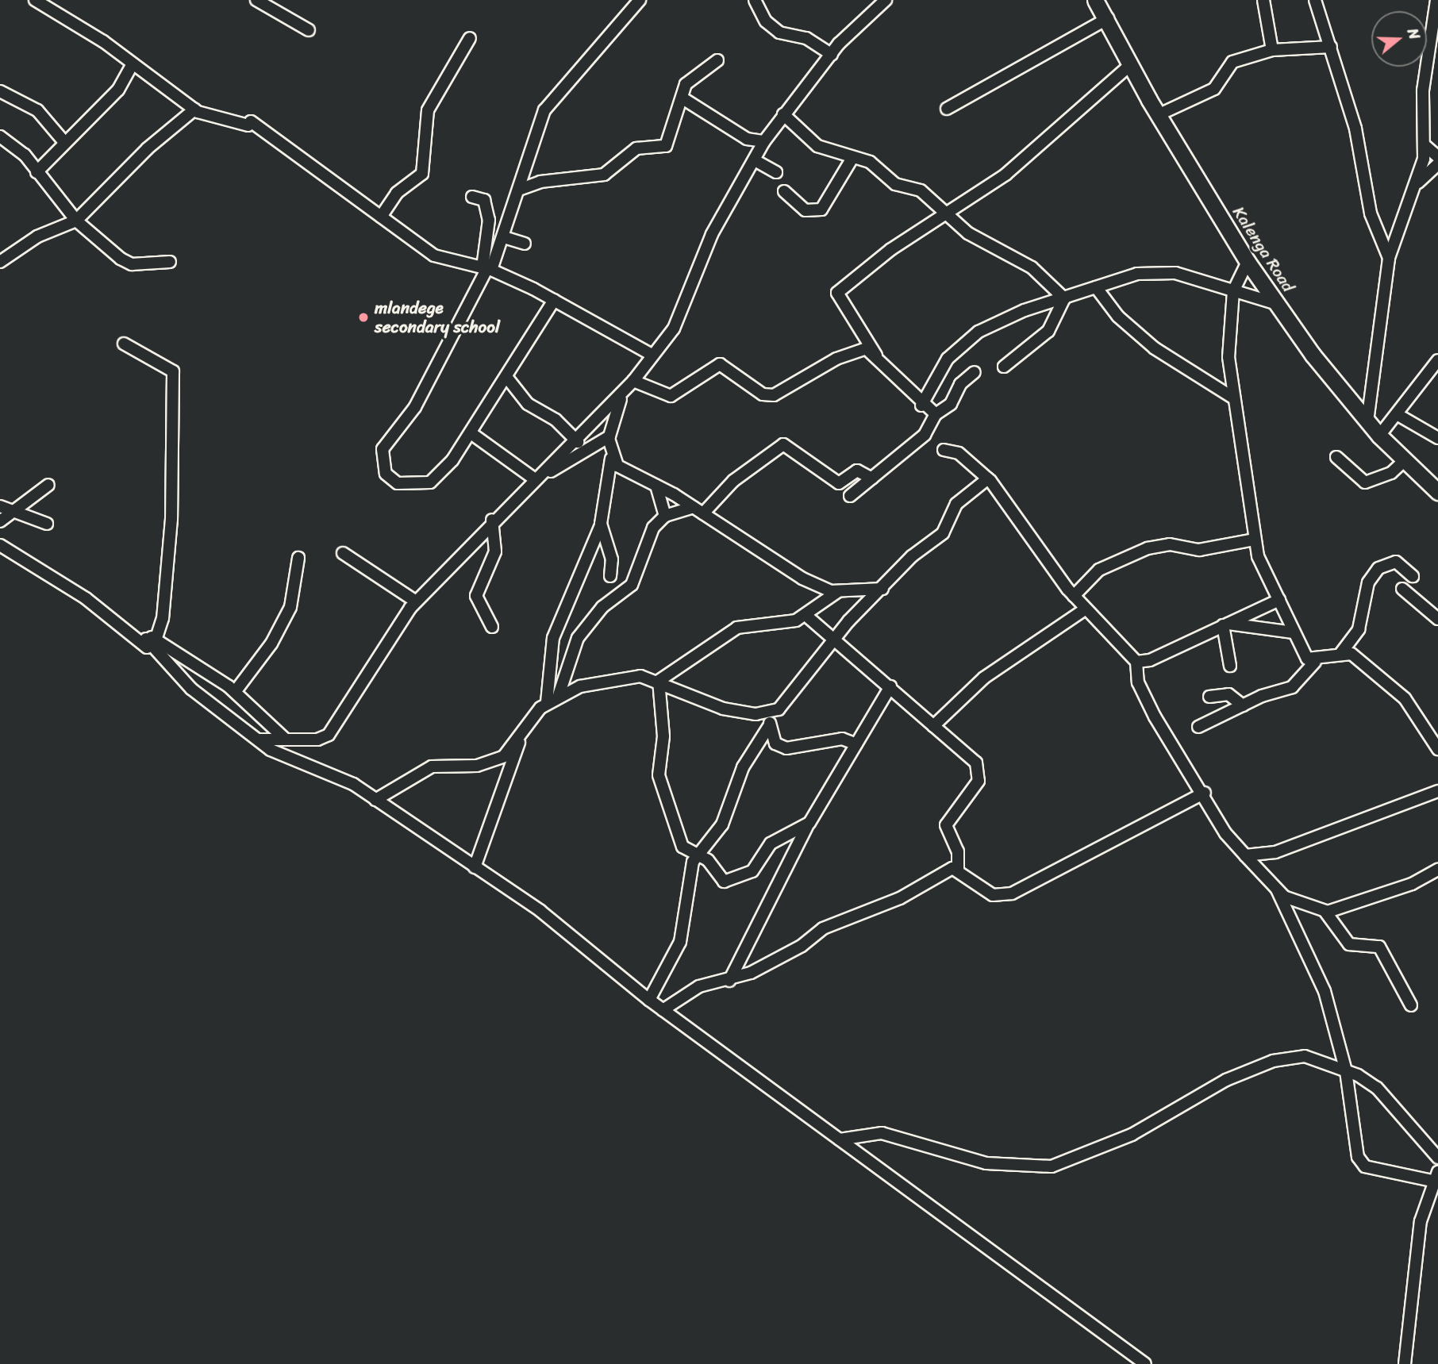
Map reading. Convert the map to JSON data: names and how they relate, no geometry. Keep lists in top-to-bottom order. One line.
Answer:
{"streets":{"main road":["Kalenga Road"]},"places":["mlandege secondary school"],"north":"right"}
